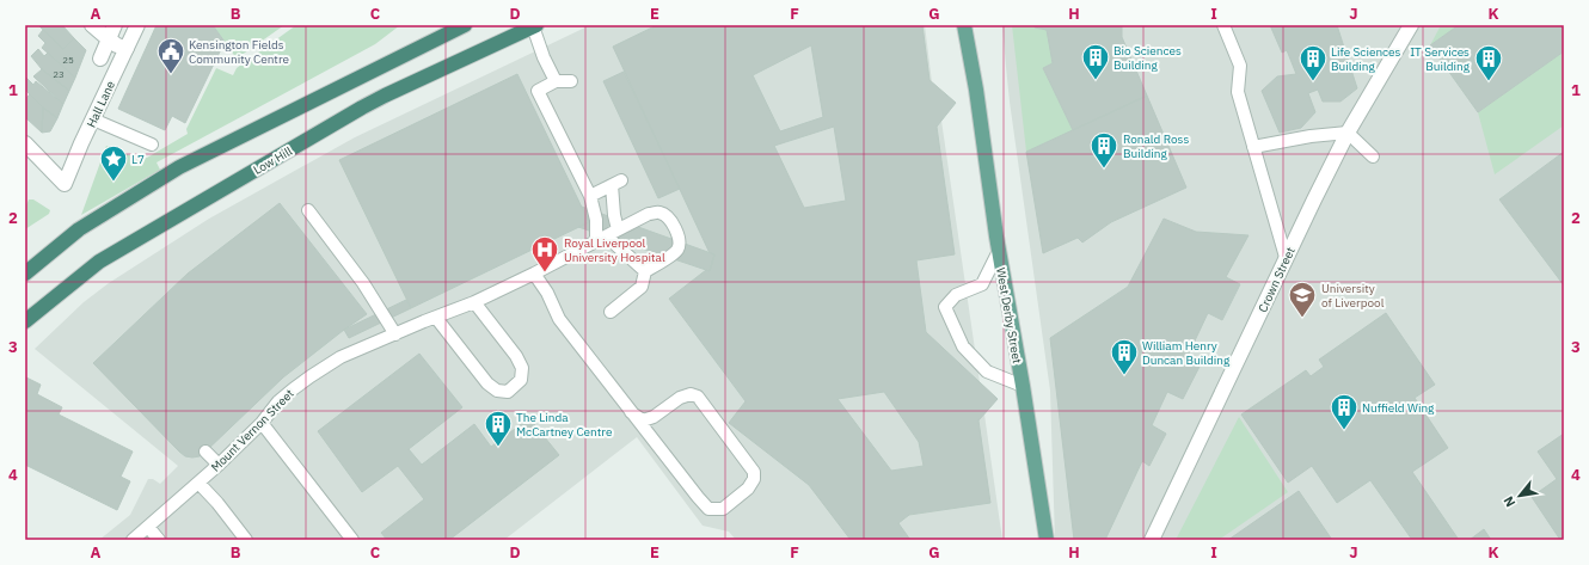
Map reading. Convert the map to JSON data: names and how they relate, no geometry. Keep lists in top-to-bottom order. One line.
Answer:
{"streets":{"highway":["Low Hill"],"main road":["West Derby Street"],"street":["Hall Lane","Crown Street"],"lane":["Mount Vernon Street"]},"places":{"public building":["Kensington Fields Community Centre"],"building":["Bio Sciences Building","Life Sciences Building","IT Services Building","Ronald Ross Building","William Henry Duncan Building","Nuffield Wing","The Linda McCartney Centre"],"place":["L7"],"hospital":["Royal Liverpool University Hospital"],"school or university":["University of Liverpool"]},"house_numbers":["25","23"],"north":"bottom left","grid":{"columns":["A","B","C","D","E","F","G","H","I","J","K"],"rows":["1","2","3","4"]}}
